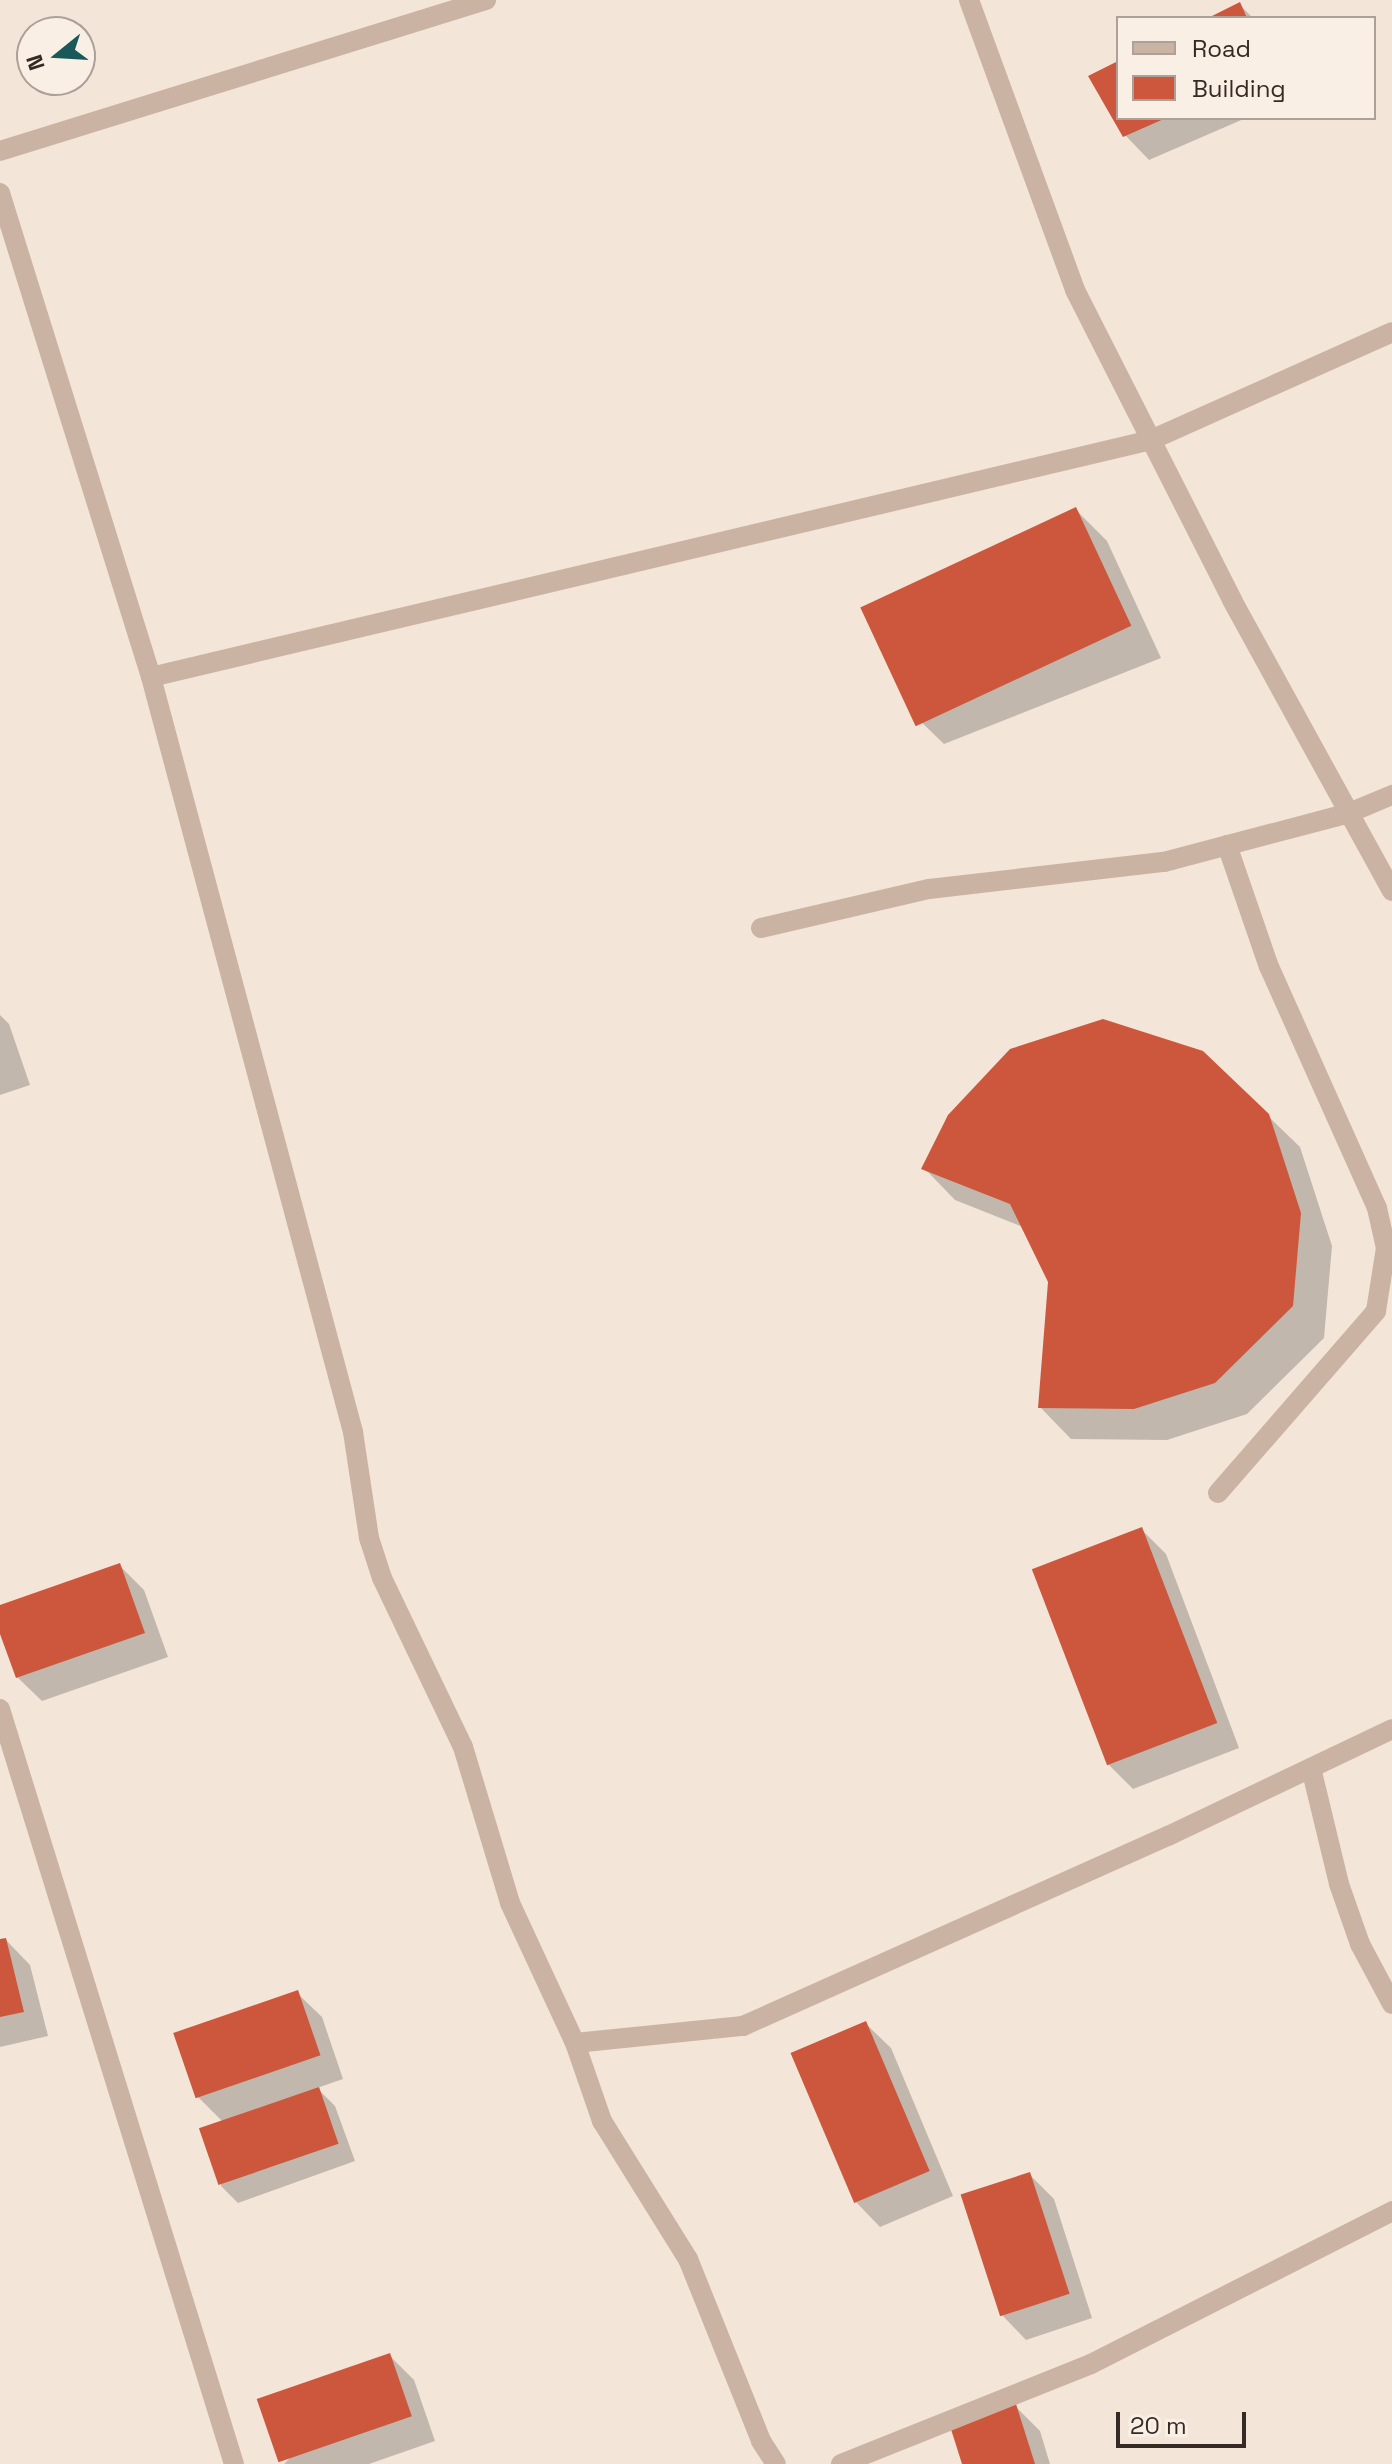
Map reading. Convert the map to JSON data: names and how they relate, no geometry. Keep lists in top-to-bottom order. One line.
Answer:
{"legend":["Road","Building"],"scale_bar":"20 m","north":"left"}
